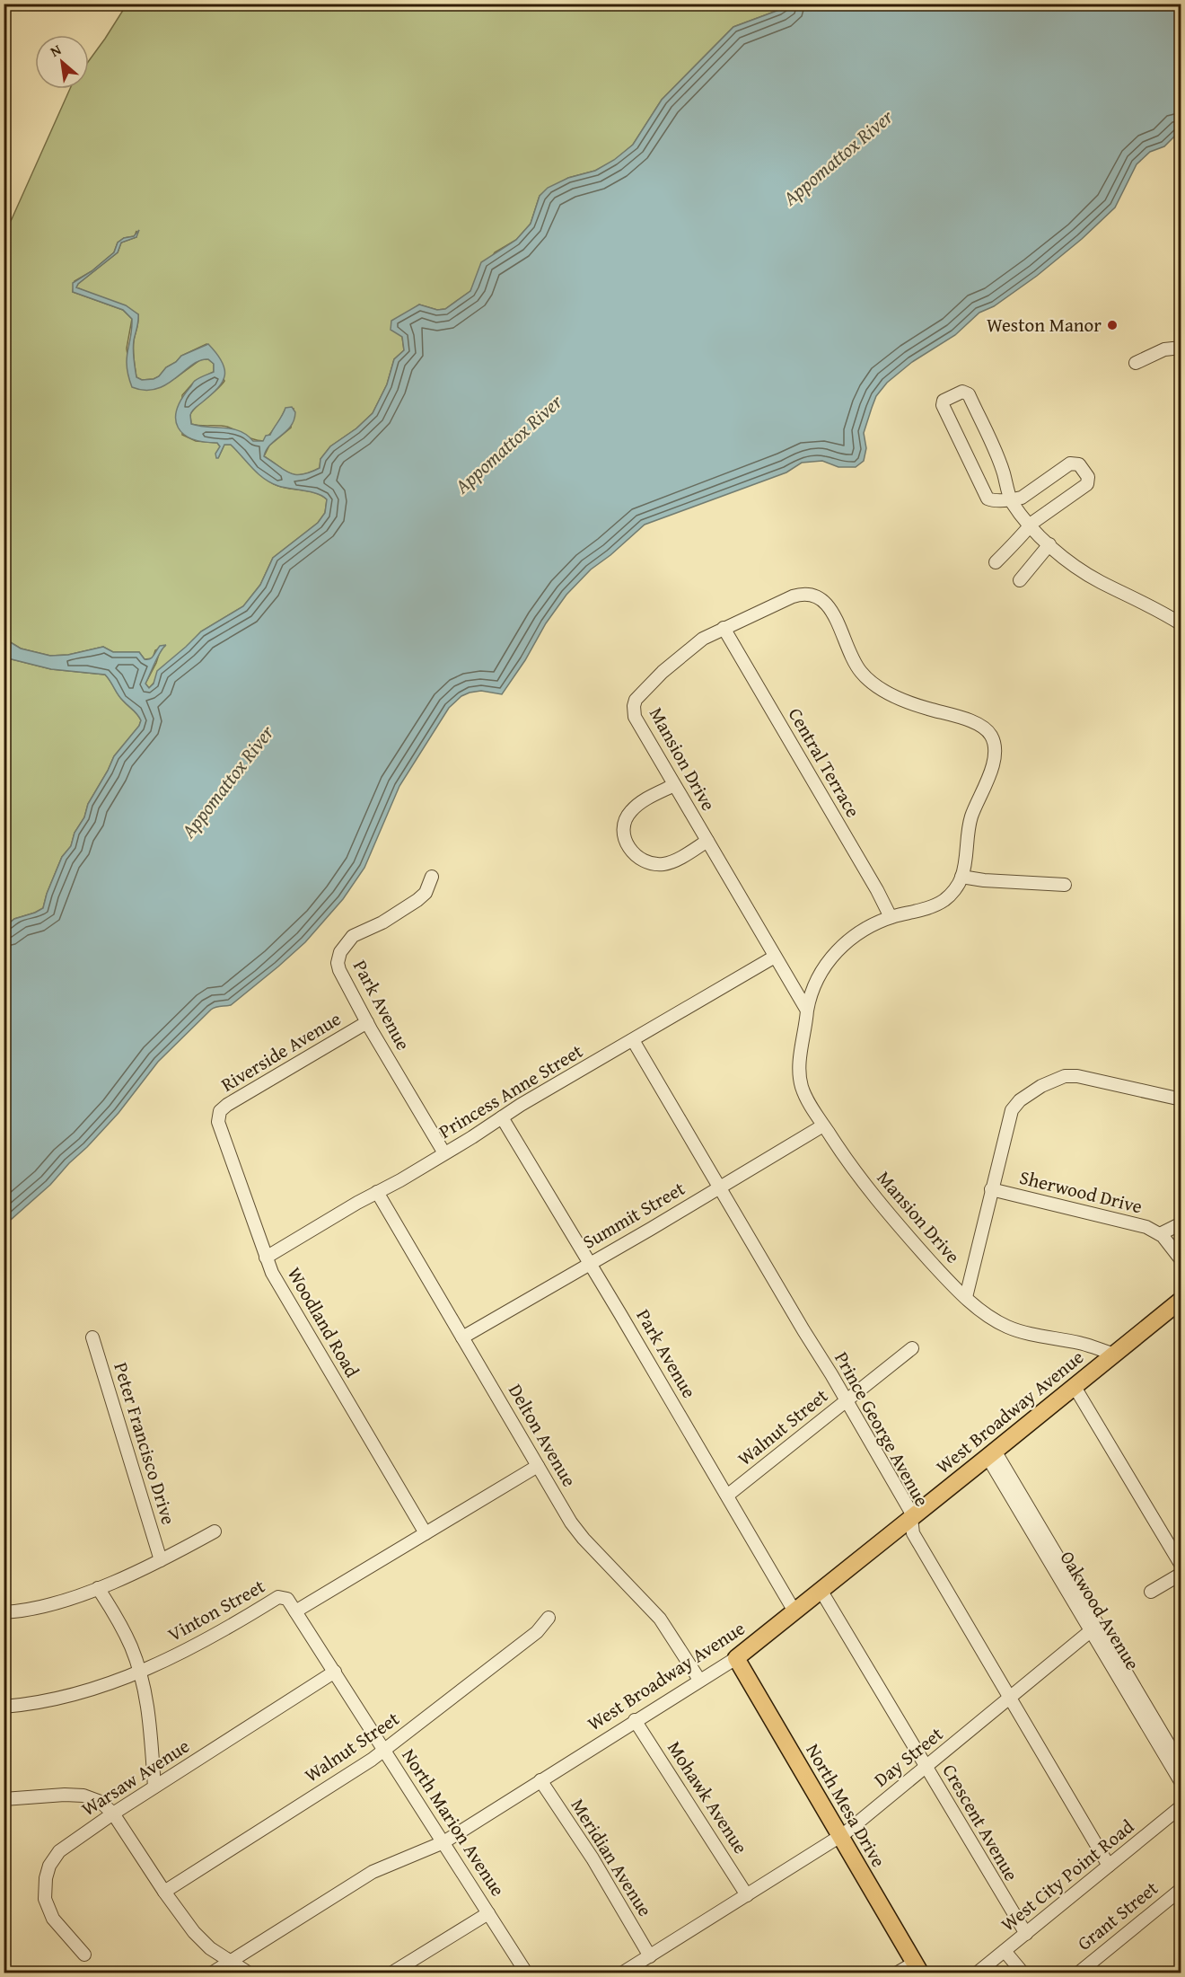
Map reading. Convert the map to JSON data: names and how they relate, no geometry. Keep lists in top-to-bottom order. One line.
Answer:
{"streets":{"main road":["West Broadway Avenue","North Mesa Drive"],"street":["Mansion Drive","Central Terrace","Park Avenue","Riverside Avenue","Princess Anne Street","Sherwood Drive","Summit Street","Woodland Road","Walnut Street","Prince George Avenue","Delton Avenue","Peter Francisco Drive","Vinton Street","Oakwood Avenue","Day Street","Warsaw Avenue","Mohawk Avenue","North Marion Avenue","Crescent Avenue","Meridian Avenue","West City Point Road","Grant Street"]},"crossings":[["Mansion Drive","Central Terrace"],["Mansion Drive","Princess Anne Street"],["Mansion Drive","Sherwood Drive"],["Mansion Drive","Summit Street"],["Mansion Drive","West Broadway Avenue"],["Park Avenue","Riverside Avenue"],["Park Avenue","Princess Anne Street"],["Park Avenue","Summit Street"],["Park Avenue","West Broadway Avenue"],["Park Avenue","Walnut Street"],["Riverside Avenue","Woodland Road"],["Princess Anne Street","Woodland Road"],["Princess Anne Street","Prince George Avenue"],["Princess Anne Street","Delton Avenue"],["Summit Street","Prince George Avenue"],["Summit Street","Delton Avenue"],["West Broadway Avenue","Prince George Avenue"],["West Broadway Avenue","Delton Avenue"],["West Broadway Avenue","Oakwood Avenue"],["West Broadway Avenue","Mohawk Avenue"],["West Broadway Avenue","North Mesa Drive"],["West Broadway Avenue","North Marion Avenue"],["West Broadway Avenue","Crescent Avenue"],["West Broadway Avenue","Meridian Avenue"],["Walnut Street","Prince George Avenue"],["Walnut Street","North Marion Avenue"],["Prince George Avenue","Day Street"],["Prince George Avenue","West City Point Road"],["Vinton Street","North Marion Avenue"],["Oakwood Avenue","Day Street"],["Day Street","Mohawk Avenue"],["Day Street","North Mesa Drive"],["Day Street","Crescent Avenue"],["Day Street","Meridian Avenue"],["Warsaw Avenue","North Marion Avenue"],["Crescent Avenue","West City Point Road"]],"water":["Appomattox River"],"places":["Weston Manor"],"north":"top left"}
